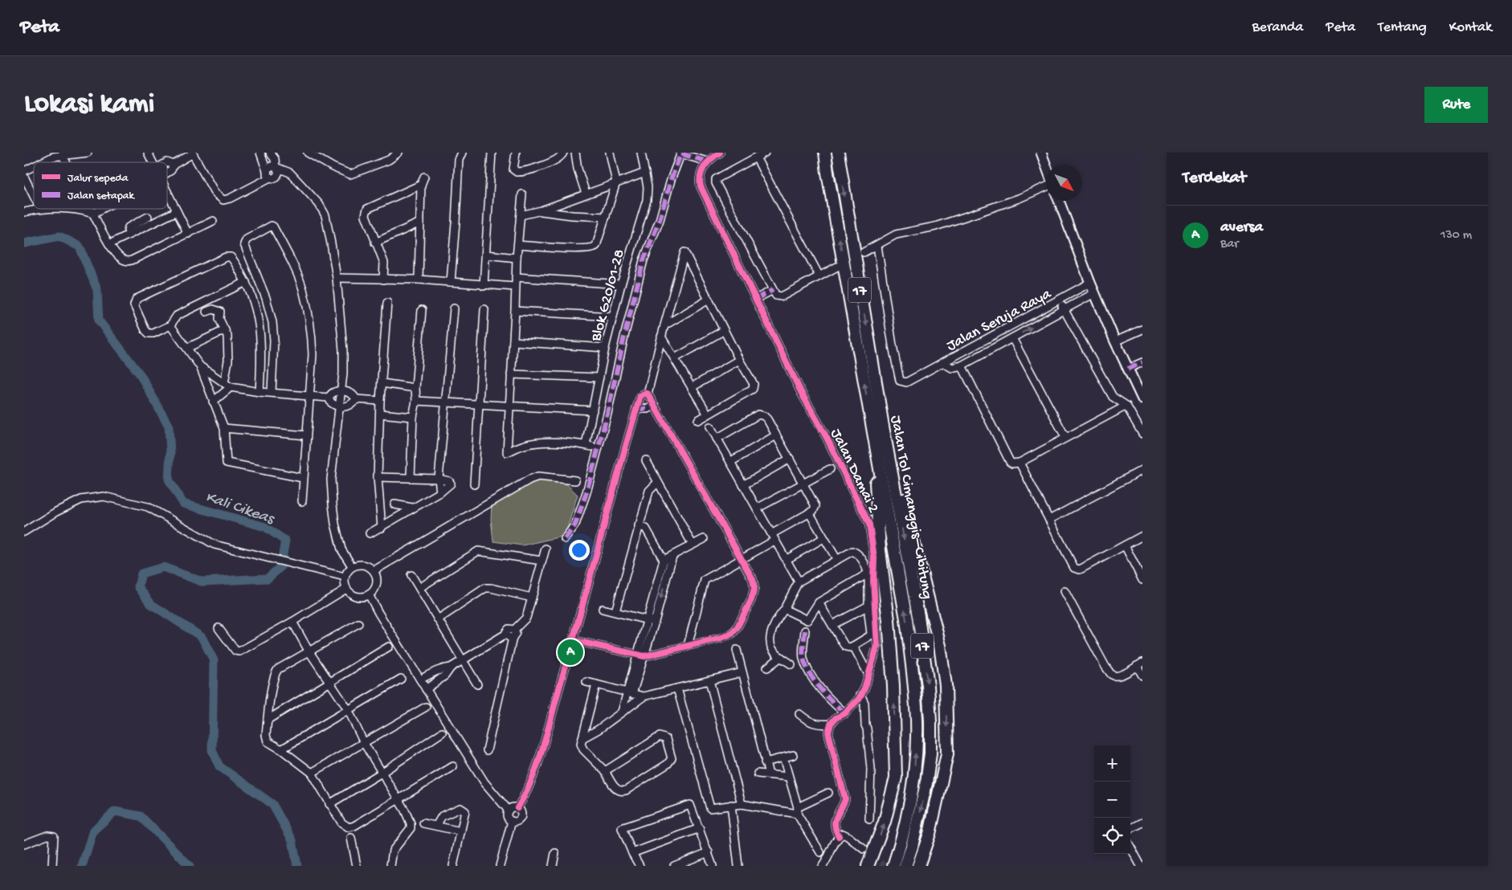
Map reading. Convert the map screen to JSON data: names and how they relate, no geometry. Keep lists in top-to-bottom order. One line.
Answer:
{"streets":{"highway":["17","Jalan Tol Cimanggis–Cibitung"],"street":["Blok G20/01-28","Jalan Seruja Raya","Jalan Damai 2"]},"water":["Kali Cikeas"],"legend":["Jalur sepeda","Jalan setapak"],"north":"bottom right","page":{"header":"Peta","nav":["Beranda","Peta","Tentang","Kontak"],"buttons":"Rute","title":"Lokasi kami","heading":"Terdekat","list":[{"mark":"A","name":"aversa","note":"Bar","value":"130 m"}],"pins":"A","map_buttons":["+","−"]}}
